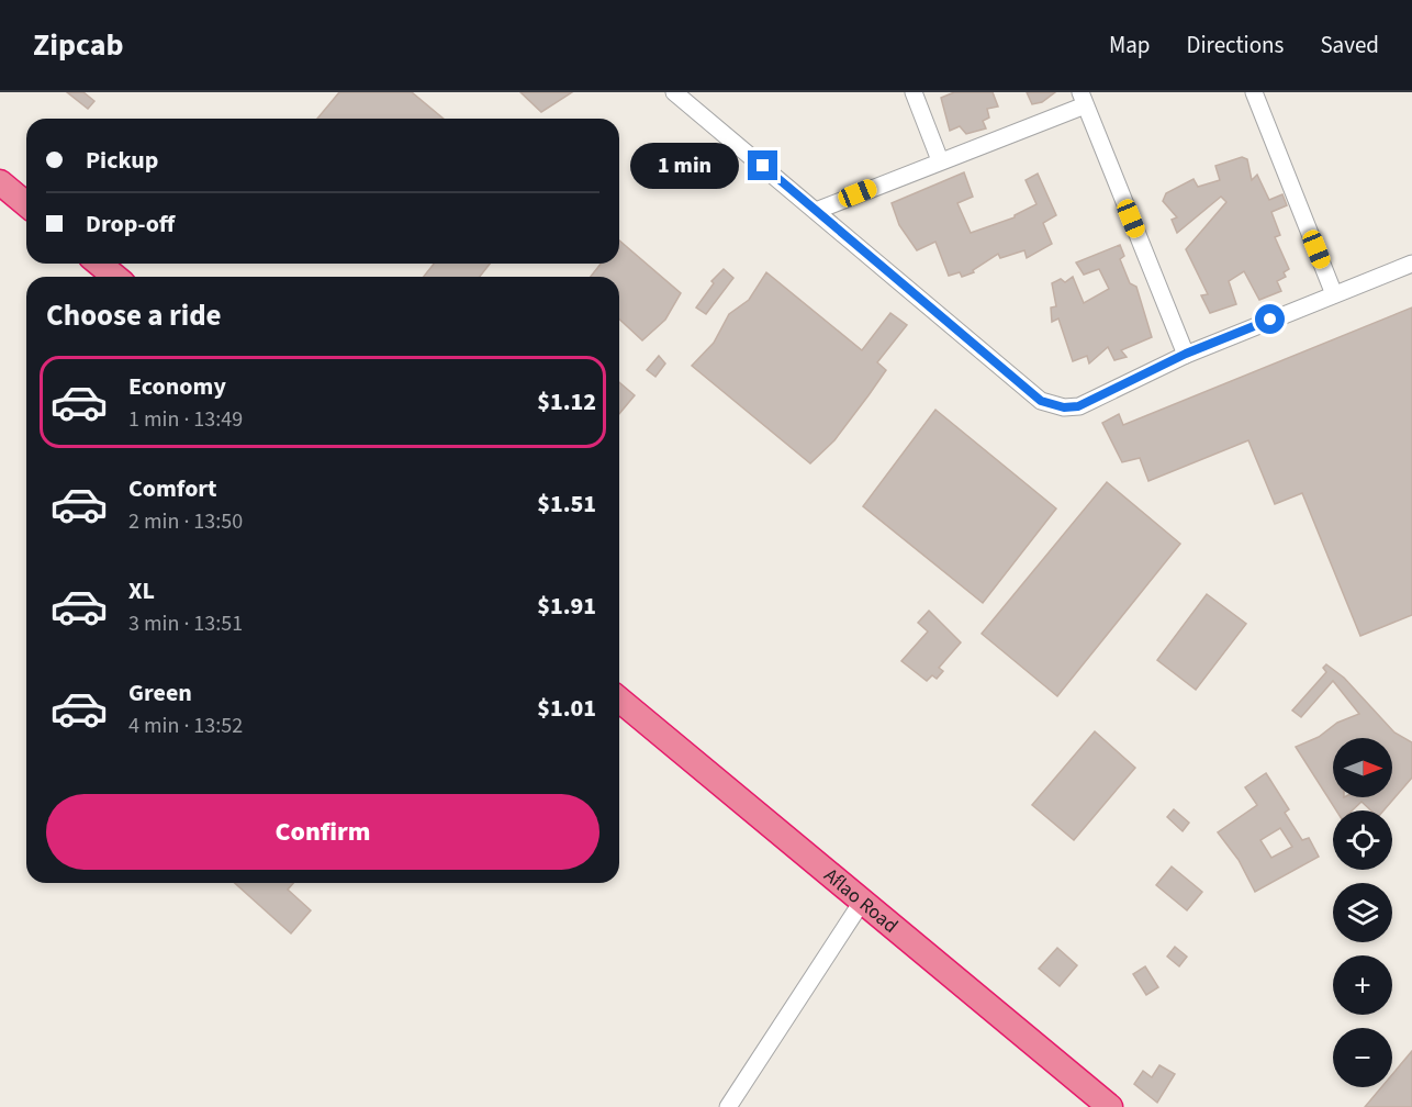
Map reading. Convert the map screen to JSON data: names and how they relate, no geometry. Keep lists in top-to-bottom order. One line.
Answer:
{"streets":{"highway":["Aflao Road"]},"north":"right","page":{"header":"Zipcab","nav":["Map","Directions","Saved"],"banner":["Pickup","Drop-off"],"bubble":"1 min","heading":"Choose a ride","list":[{"name":"Economy","note":"1 min · 13:49","value":"$1.12"},{"name":"Comfort","note":"2 min · 13:50","value":"$1.51"},{"name":"XL","note":"3 min · 13:51","value":"$1.91"},{"name":"Green","note":"4 min · 13:52","value":"$1.01"}],"map_buttons":["+","−"],"buttons":"Confirm"}}
